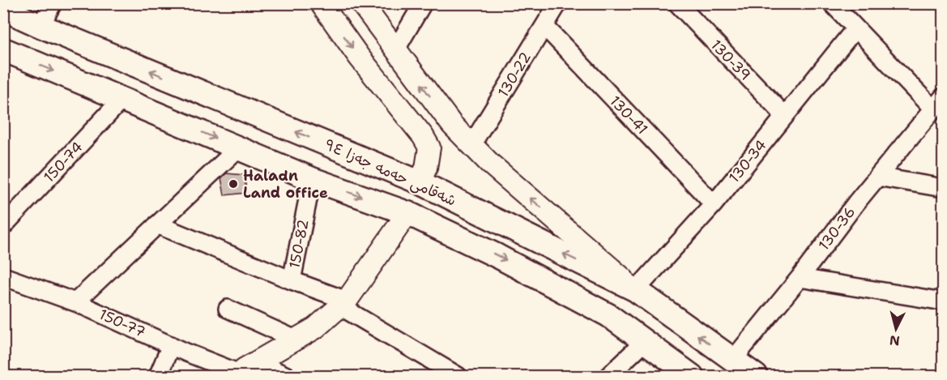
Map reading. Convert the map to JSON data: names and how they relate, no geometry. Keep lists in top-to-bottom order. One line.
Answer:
{"streets":{"main road":["شەقامی حەمە جەزا ٩٤"],"street":["130-39","130-22","130-41","130-34","150-74","130-36","150-82","150-77"]},"crossings":[["130-39","130-34"],["130-22","130-41"],["130-41","130-34"],["130-34","شەقامی حەمە جەزا ٩٤"],["150-74","شەقامی حەمە جەزا ٩٤"],["شەقامی حەمە جەزا ٩٤","130-36"],["شەقامی حەمە جەزا ٩٤","150-82"]],"places":["Haladn Land office"],"north":"bottom"}
